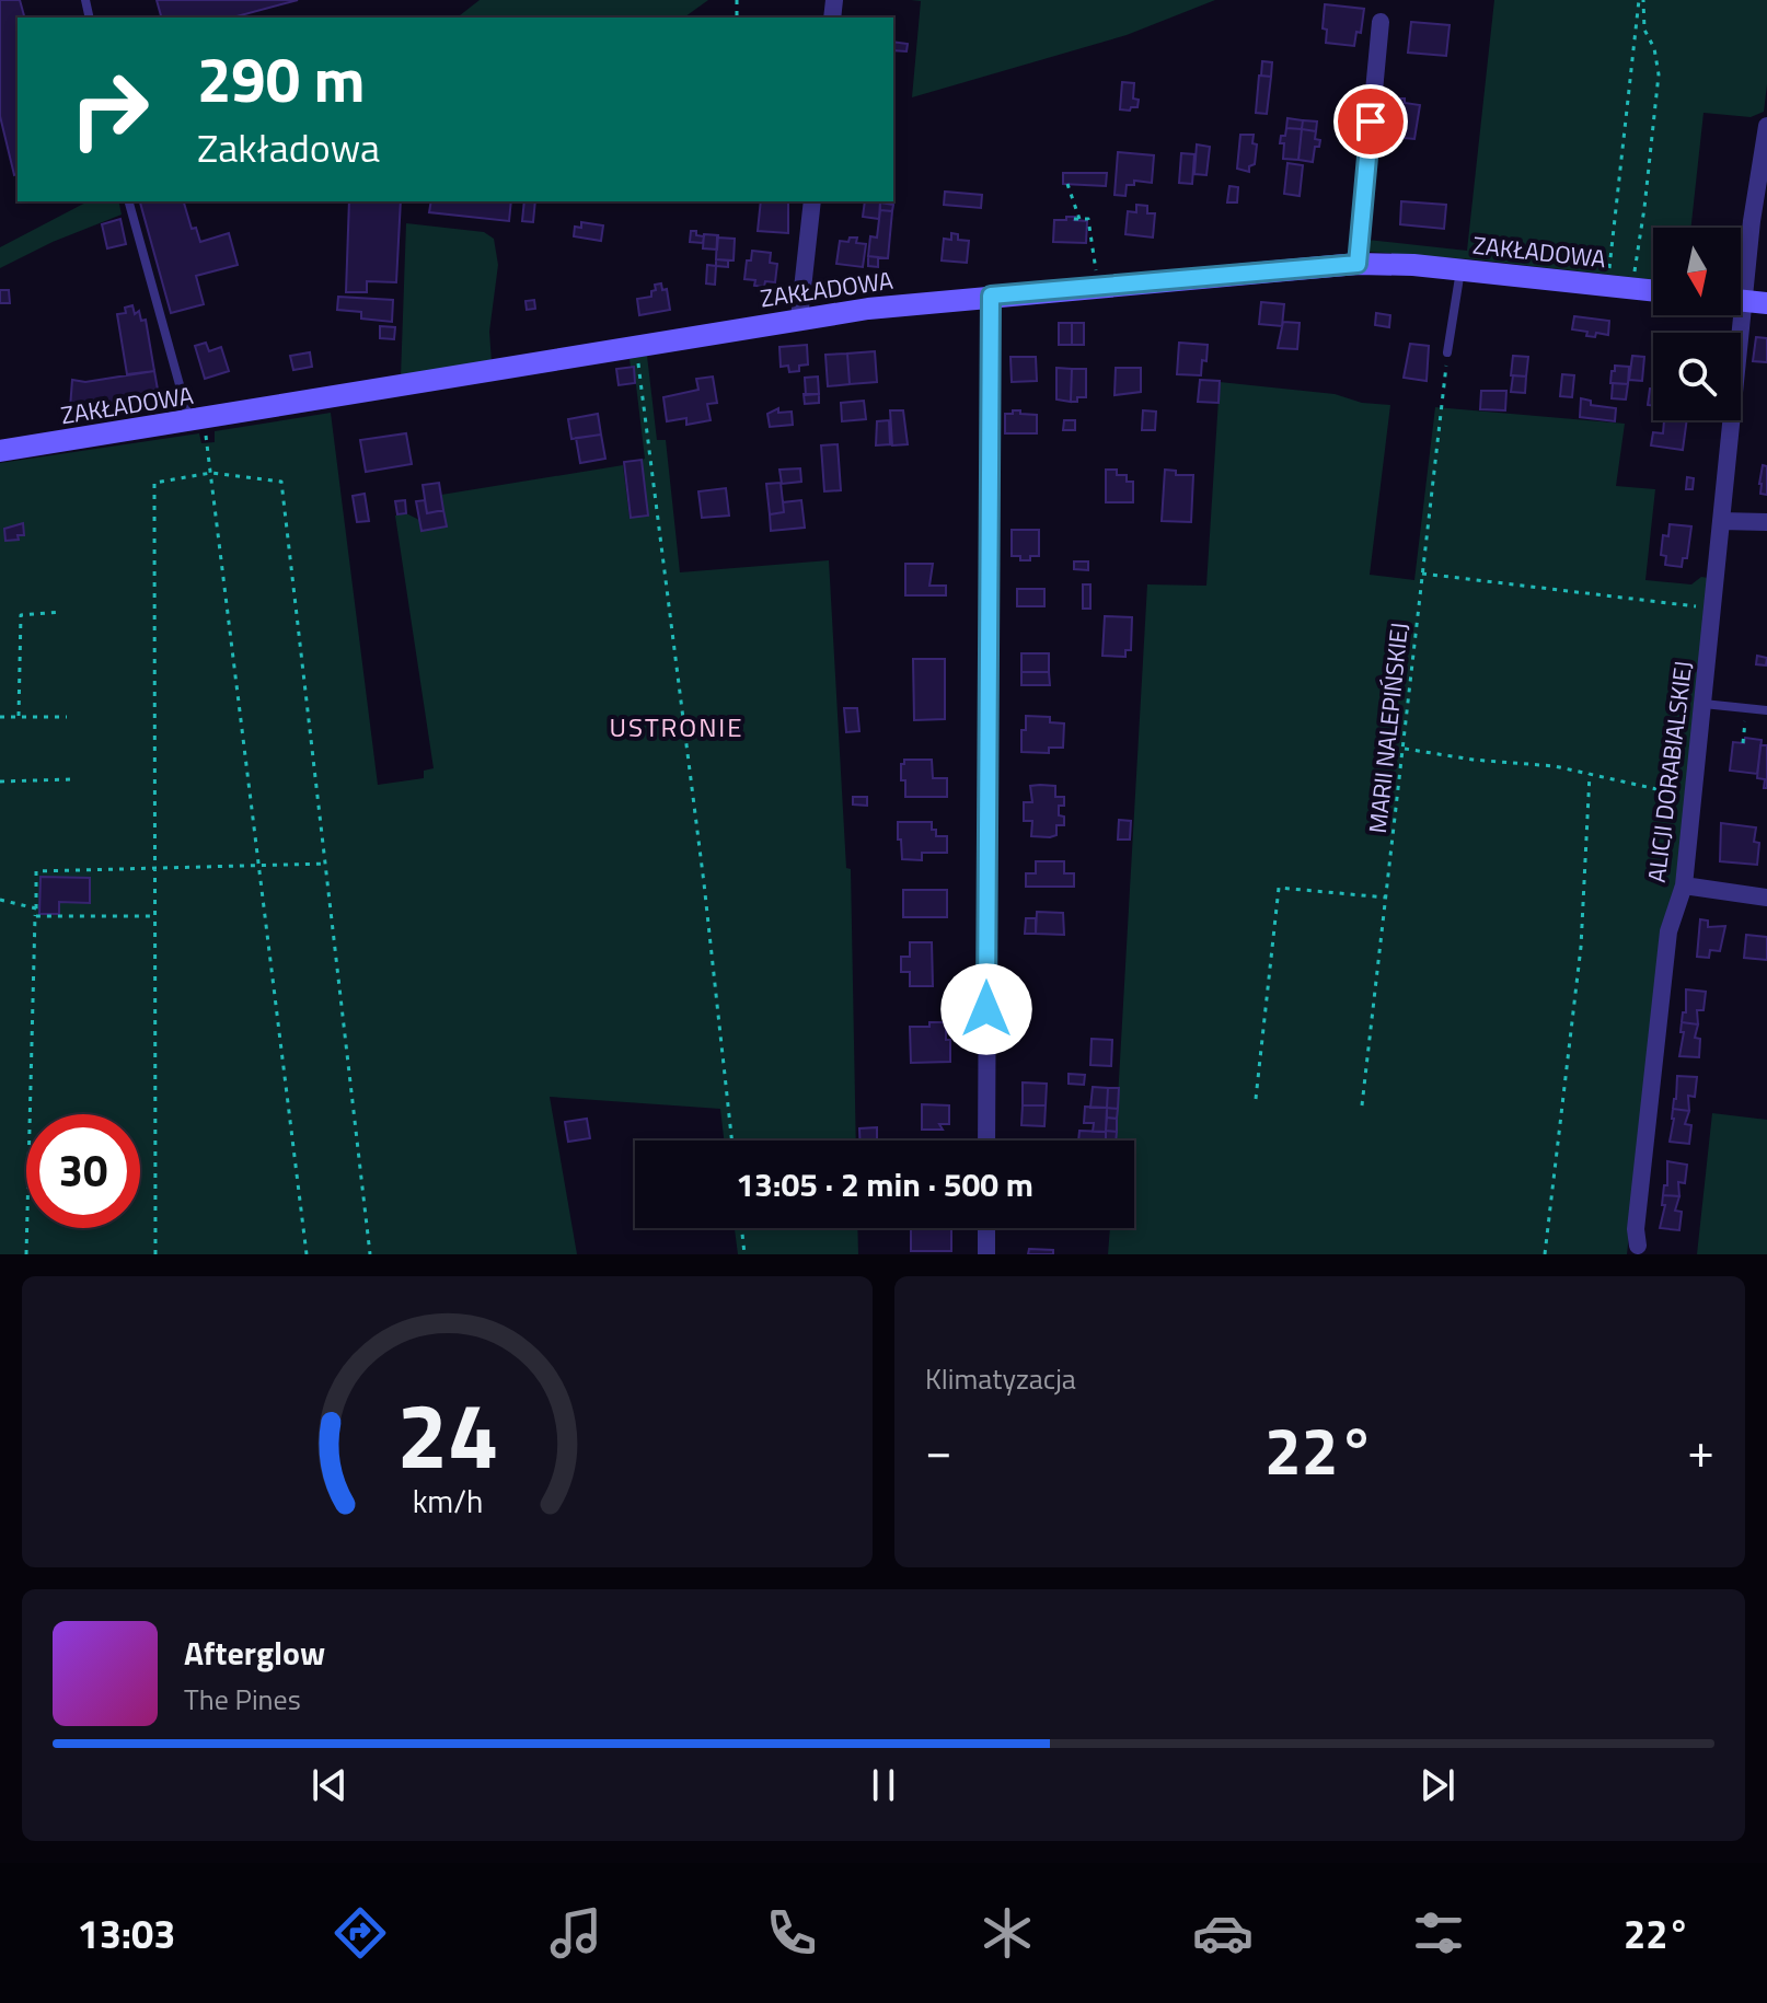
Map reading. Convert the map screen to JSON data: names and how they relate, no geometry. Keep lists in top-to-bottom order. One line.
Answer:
{"streets":{"street":["ZAKŁADOWA","ALICJI DORABIALSKIEJ"],"path":["MARII NALEPIŃSKIEJ"]},"districts":["USTRONIE"],"north":"bottom","page":{"turn":["290 m","Zakładowa"],"limit":"30","trip":"13:05 · 2 min · 500 m","tile":"Klimatyzacja","heat":["−","22°","+"],"song":["Afterglow","The Pines"],"tabs":["13:03","22°"],"gauge":["24","km/h"]}}
